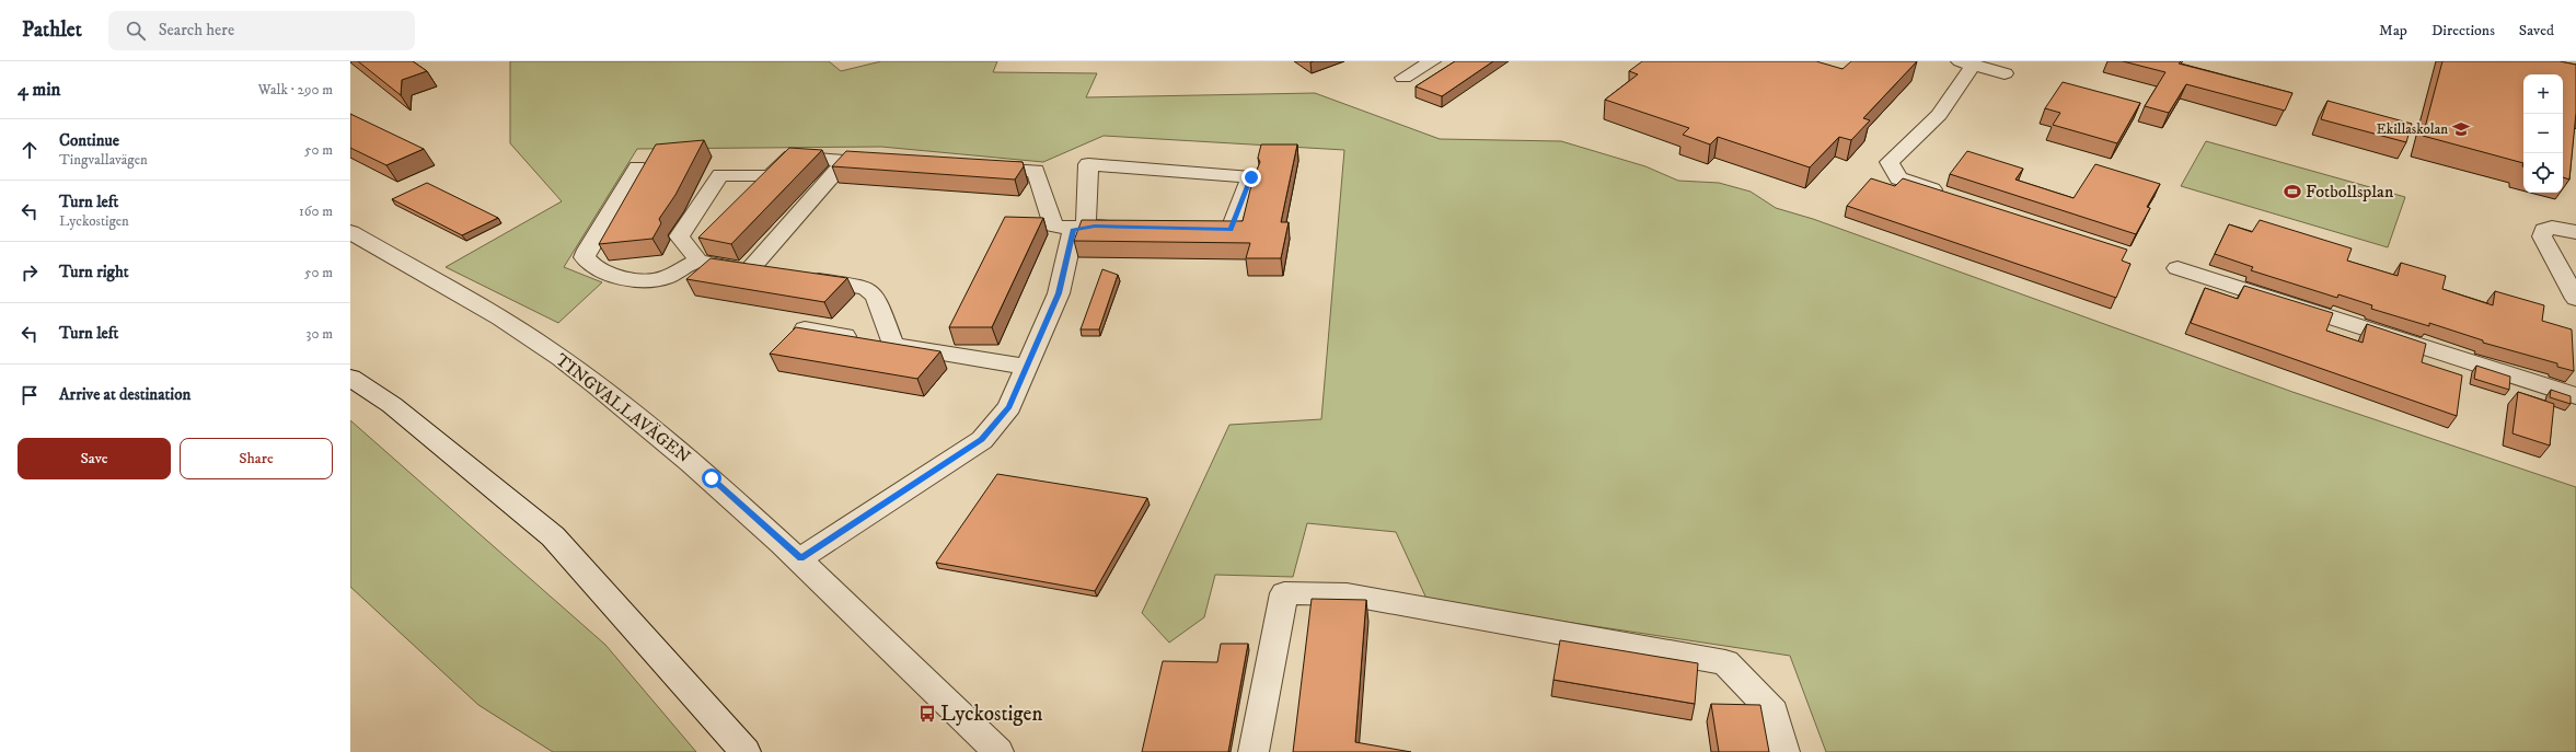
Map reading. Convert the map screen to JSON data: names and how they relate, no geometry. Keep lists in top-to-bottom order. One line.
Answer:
{"streets":{"street":["TINGVALLAVÄGEN"]},"places":{"school or university":["Ekillaskolan"],"sports":["Fotbollsplan"],"bus stop":["Lyckostigen"]},"page":{"header":"Pathlet","search":"Search here","nav":["Map","Directions","Saved"],"heading":["4 min","Walk · 290 m"],"map_buttons":["+","−"],"list":[["Continue","Tingvallavägen","50 m"],["Turn left","Lyckostigen","160 m"],["Turn right","50 m"],["Turn left","30 m"],"Arrive at destination"],"buttons":["Save","Share"]}}
